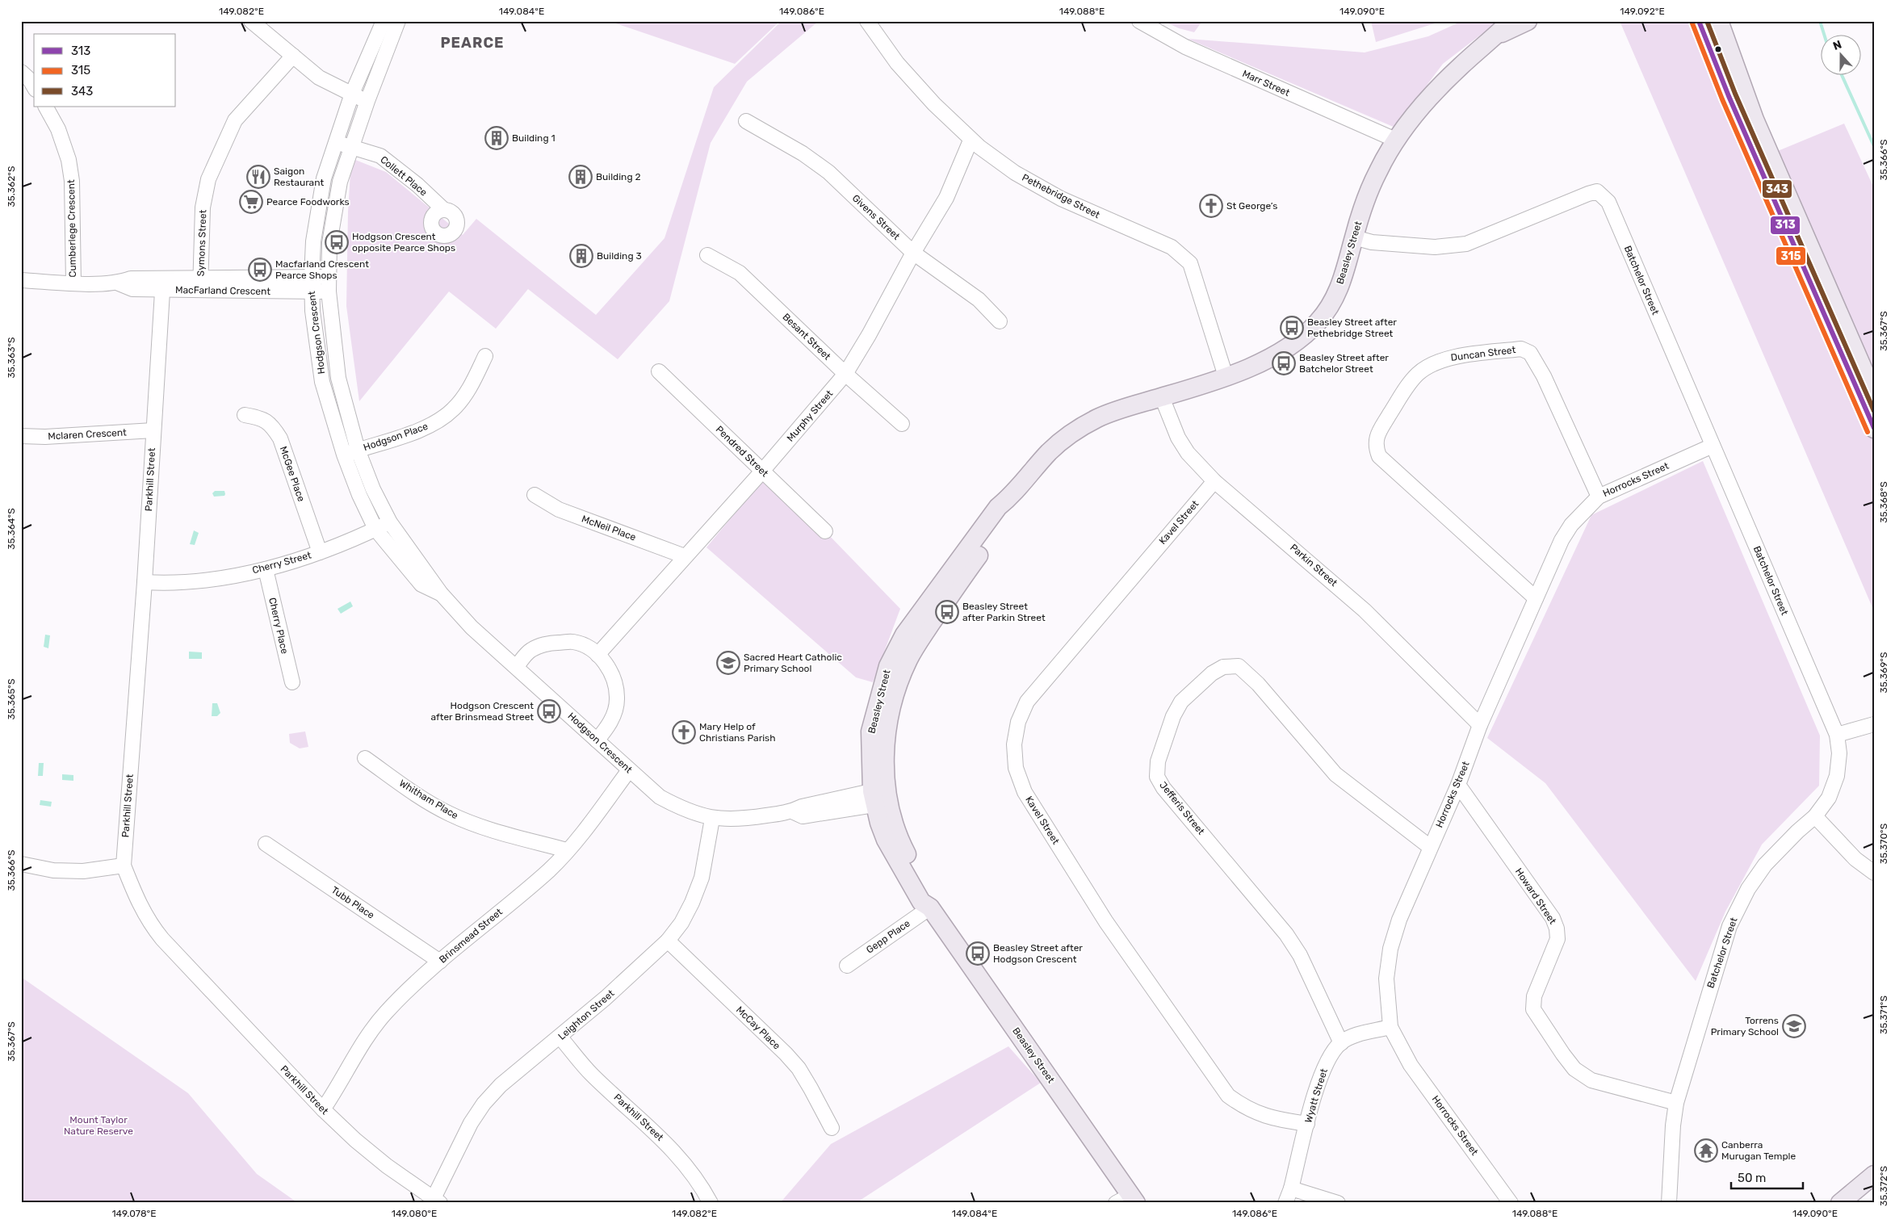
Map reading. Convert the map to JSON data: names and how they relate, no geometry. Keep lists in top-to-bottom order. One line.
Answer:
{"streets":{"main road":["Beasley Street"],"street":["Marr Street","Collett Place","Pethebridge Street","Givens Street","Cumberlege Crescent","Symons Street","Batchelor Street","MacFarland Crescent","Hodgson Crescent","Besant Street","Duncan Street","Murphy Street","Mclaren Crescent","Hodgson Place","Pendred Street","McGee Place","Parkhill Street","Horrocks Street","Kavel Street","McNeil Place","Cherry Street","Parkin Street","Cherry Place","Whitham Place","Jefferis Street","Howard Street","Tubb Place","Brinsmead Street","Gepp Place","Leighton Street","McCay Place","Wyatt Street"]},"crossings":[["Marr Street","Beasley Street"],["Collett Place","Hodgson Crescent"],["Pethebridge Street","Beasley Street"],["Pethebridge Street","Murphy Street"],["Givens Street","Murphy Street"],["Cumberlege Crescent","MacFarland Crescent"],["Symons Street","MacFarland Crescent"],["Beasley Street","Batchelor Street"],["Beasley Street","Hodgson Crescent"],["Beasley Street","Parkin Street"],["Beasley Street","Gepp Place"],["Batchelor Street","Horrocks Street"],["Batchelor Street","Howard Street"],["MacFarland Crescent","Hodgson Crescent"],["MacFarland Crescent","Parkhill Street"],["Hodgson Crescent","Hodgson Place"],["Hodgson Crescent","Cherry Street"],["Hodgson Crescent","Brinsmead Street"],["Hodgson Crescent","Leighton Street"],["Besant Street","Murphy Street"],["Duncan Street","Horrocks Street"],["Murphy Street","Pendred Street"],["Murphy Street","McNeil Place"],["Mclaren Crescent","Parkhill Street"],["McGee Place","Cherry Street"],["Parkhill Street","Cherry Street"],["Parkhill Street","Brinsmead Street"],["Parkhill Street","Leighton Street"],["Horrocks Street","Parkin Street"],["Horrocks Street","Jefferis Street"],["Horrocks Street","Howard Street"],["Horrocks Street","Wyatt Street"],["Kavel Street","Parkin Street"],["Kavel Street","Wyatt Street"],["Cherry Street","Cherry Place"],["Whitham Place","Brinsmead Street"],["Jefferis Street","Wyatt Street"],["Tubb Place","Brinsmead Street"],["Leighton Street","McCay Place"]],"districts":["PEARCE"],"parks":["Mount Taylor Nature Reserve"],"places":{"building":["Building 1","Building 2","Building 3"],"restaurant":["Saigon Restaurant"],"supermarket":["Pearce Foodworks"],"church":["St George’s","Mary Help of Christians Parish"],"bus stop":["Hodgson Crescent opposite Pearce Shops","Macfarland Crescent Pearce Shops","Beasley Street after Pethebridge Street","Beasley Street after Batchelor Street","Beasley Street after Parkin Street","Hodgson Crescent after Brinsmead Street","Beasley Street after Hodgson Crescent"],"school or university":["Sacred Heart Catholic Primary School","Torrens Primary School"],"temple":["Canberra Murugan Temple"]},"lines":["transit line 313","transit line 343","transit line 315"],"legend":["313","315","343"],"scale_bar":"50 m","north":"top","coordinates":["149.082°E","149.084°E","149.086°E","149.088°E","149.090°E","149.092°E","35.366°S","35.362°S","35.367°S","35.363°S","35.368°S","35.364°S","35.369°S","35.365°S","35.370°S","35.371°S","35.372°S","149.078°E","149.080°E"]}
